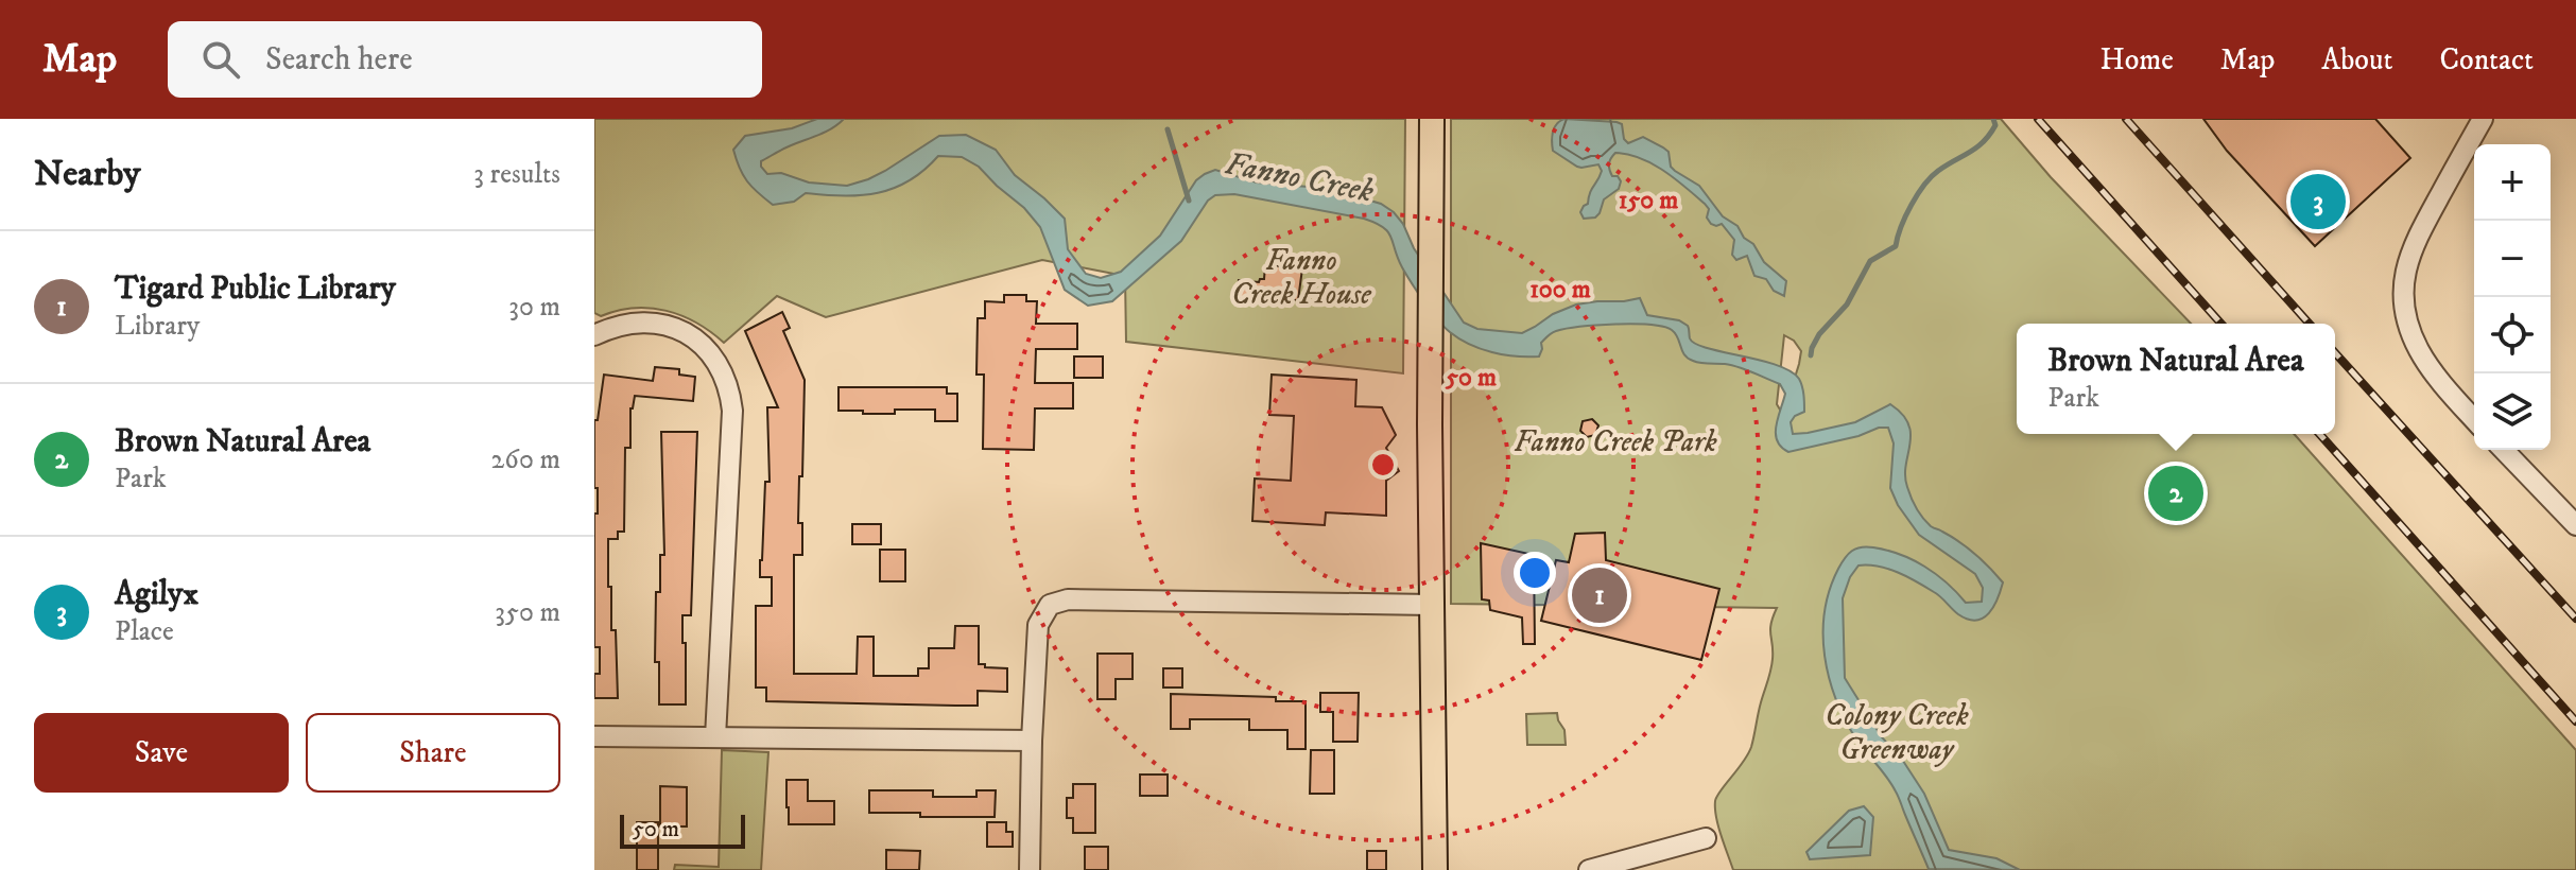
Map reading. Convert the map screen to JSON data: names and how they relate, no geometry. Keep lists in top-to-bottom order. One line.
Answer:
{"water":["Fanno Creek"],"parks":["Fanno Creek House","Fanno Creek Park","Colony Creek Greenway"],"scale_bar":"50 m","page":{"header":"Map","search":"Search here","nav":["Home","Map","About","Contact"],"heading":["Nearby","3 results"],"map_buttons":["+","−"],"pins":["3","2","1"],"list":[{"mark":"1","name":"Tigard Public Library","note":"Library","value":"30 m"},{"mark":"2","name":"Brown Natural Area","note":"Park","value":"260 m"},{"mark":"3","name":"Agilyx","note":"Place","value":"350 m"}],"popup":["Brown Natural Area","Park"],"buttons":["Save","Share"],"scale":"50 m"},"rings":["150 m","100 m","50 m"]}
